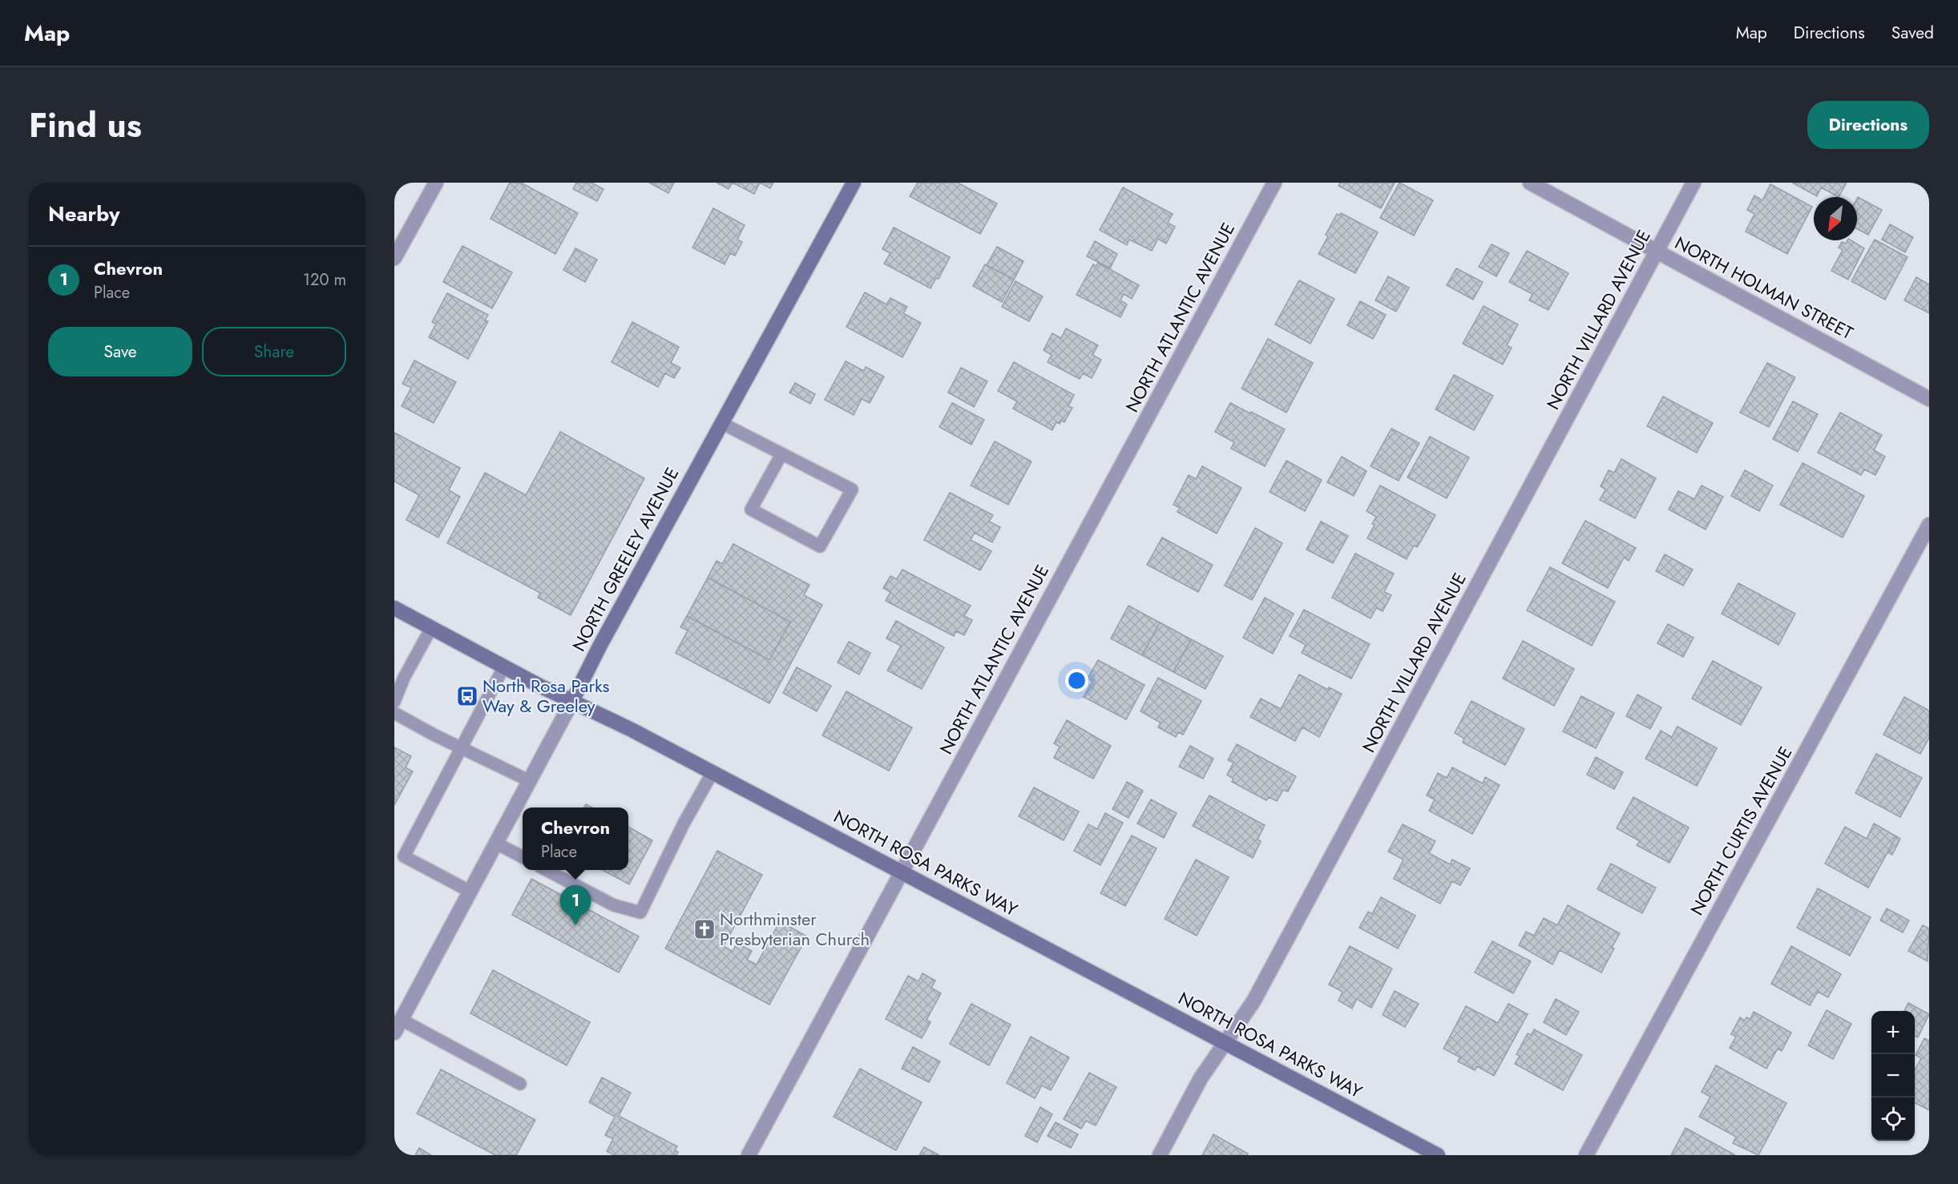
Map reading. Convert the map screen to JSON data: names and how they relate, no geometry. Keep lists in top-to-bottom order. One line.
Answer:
{"streets":{"main road":["NORTH GREELEY AVENUE","NORTH ROSA PARKS WAY"],"street":["NORTH HOLMAN STREET","NORTH ATLANTIC AVENUE","NORTH VILLARD AVENUE","NORTH CURTIS AVENUE"]},"crossings":[["NORTH HOLMAN STREET","NORTH VILLARD AVENUE"],["NORTH ATLANTIC AVENUE","NORTH ROSA PARKS WAY"],["NORTH VILLARD AVENUE","NORTH ROSA PARKS WAY"],["NORTH GREELEY AVENUE","NORTH ROSA PARKS WAY"]],"places":{"bus stop":["North Rosa Parks Way & Greeley"],"church":["Northminster Presbyterian Church"]},"north":"bottom left","page":{"header":"Map","nav":["Map","Directions","Saved"],"title":"Find us","buttons":["Directions",["Save","Share"]],"heading":"Nearby","list":[{"mark":"1","name":"Chevron","note":"Place","value":"120 m"}],"popup":["Chevron","Place"],"pins":"1","map_buttons":["+","−"]}}
